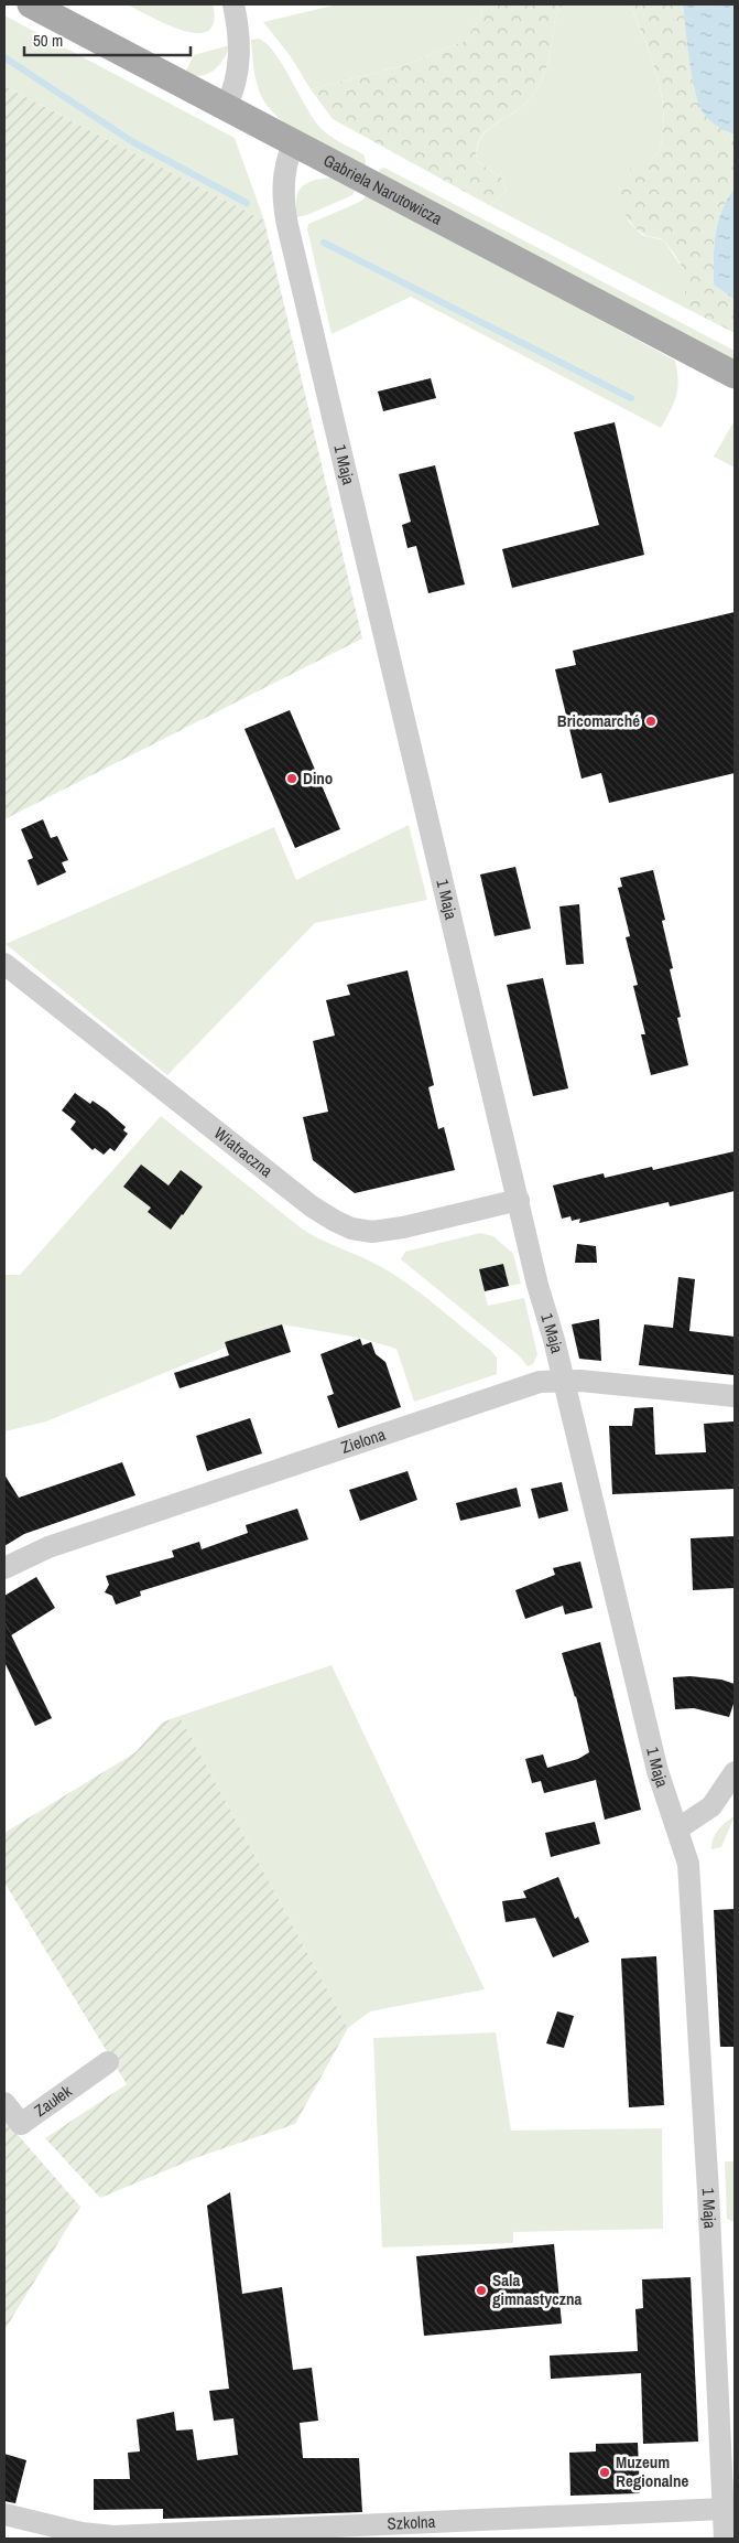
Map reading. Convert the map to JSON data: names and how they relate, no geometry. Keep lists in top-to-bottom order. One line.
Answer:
{"streets":{"main road":["Gabriela Narutowicza"],"street":["1 Maja","Wiatraczna","Zielona","Zaułek","Szkolna"]},"crossings":[["Gabriela Narutowicza","1 Maja"],["1 Maja","Wiatraczna"],["1 Maja","Zielona"],["1 Maja","Szkolna"]],"places":["Bricomarché","Dino","Sala gimnastyczna","Muzeum Regionalne"],"scale_bar":"50 m"}
